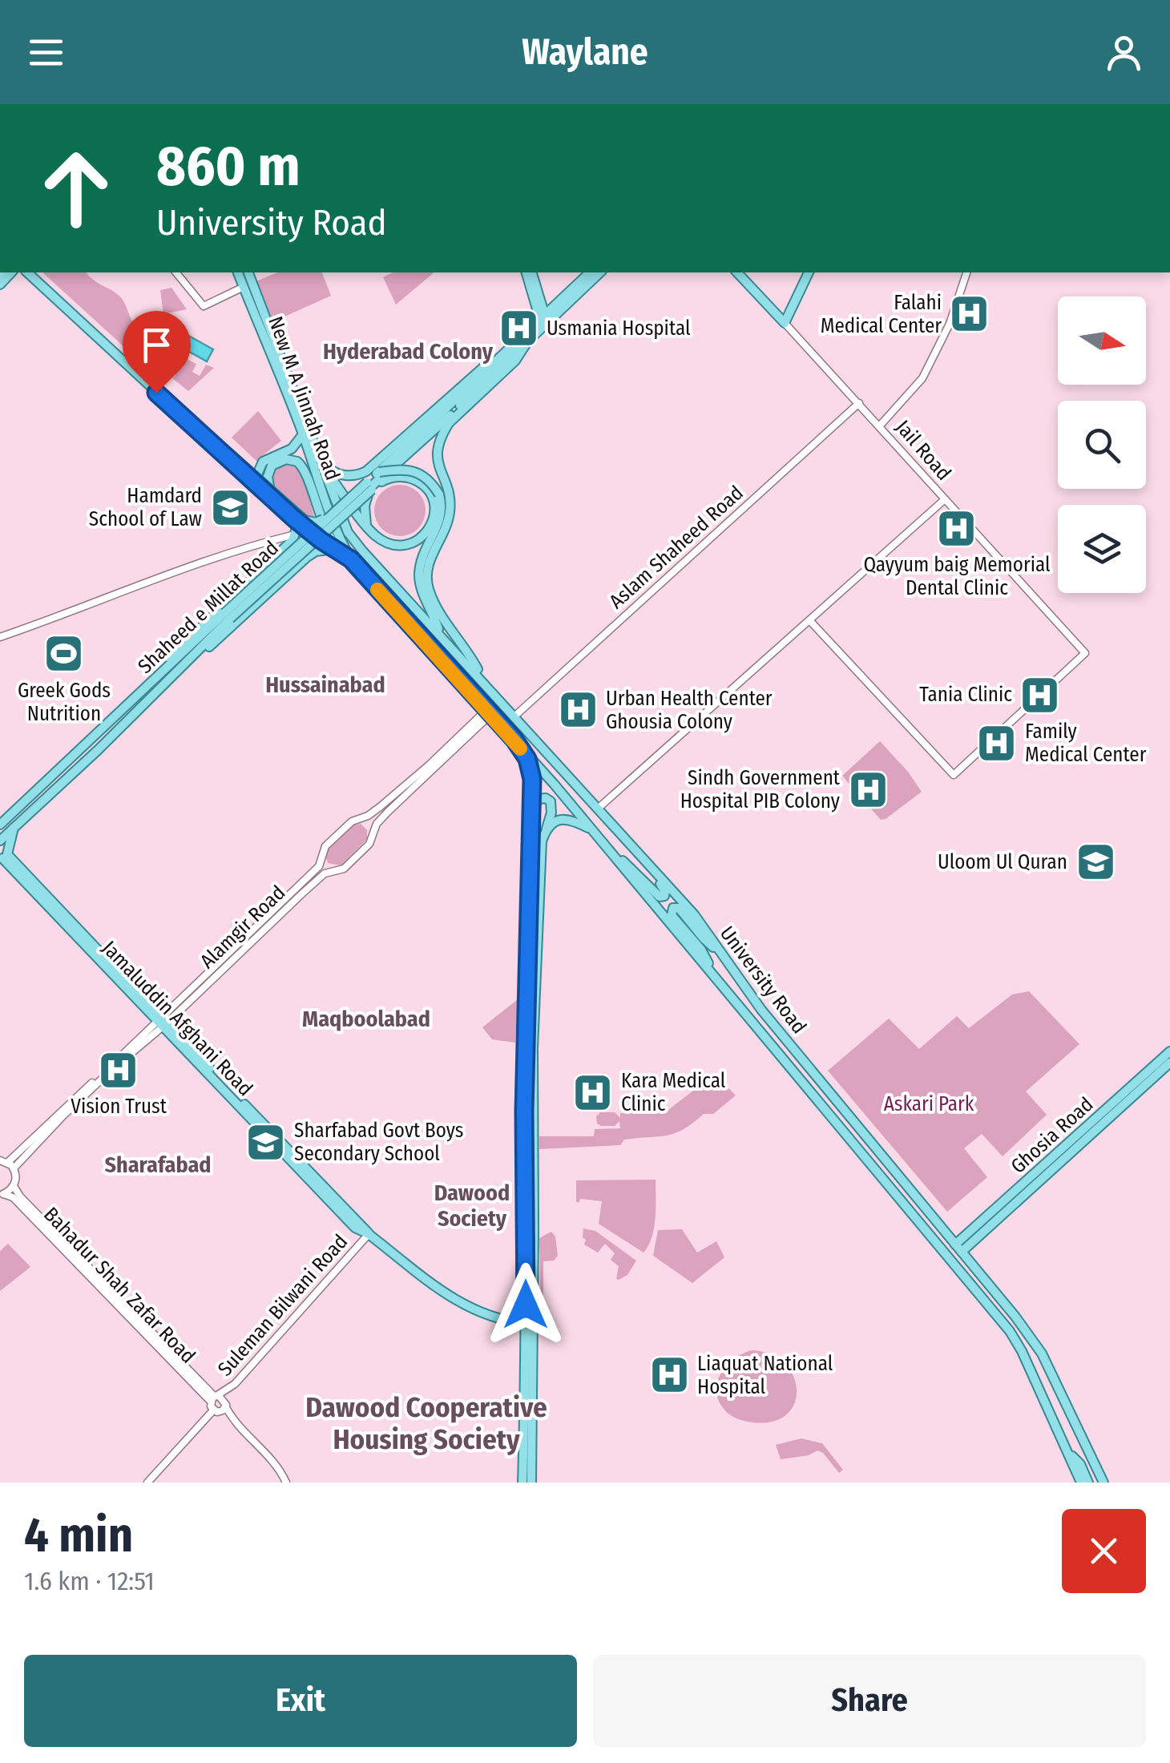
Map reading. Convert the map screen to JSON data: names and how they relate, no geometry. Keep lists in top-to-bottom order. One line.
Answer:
{"streets":{"main road":["New M A Jinnah Road","Jail Road","Shaheed e Millat Road","University Road","Jamaluddin Afghani Road","Ghosia Road"],"street":["Aslam Shaheed Road","Alamgir Road","Bahadur Shah Zafar Road","Suleman Bilwani Road"]},"crossings":[["New M A Jinnah Road","University Road"],["Jail Road","Aslam Shaheed Road"],["Aslam Shaheed Road","University Road"],["Alamgir Road","University Road"],["Alamgir Road","Jamaluddin Afghani Road"],["University Road","Ghosia Road"],["Jamaluddin Afghani Road","Suleman Bilwani Road"],["Bahadur Shah Zafar Road","Suleman Bilwani Road"]],"districts":["Hyderabad Colony","Hussainabad","Maqboolabad","Sharafabad","Dawood Society","Dawood Cooperative Housing Society"],"parks":["Askari Park"],"places":{"hospital":["Falahi Medical Center","Usmania Hospital","Qayyum baig Memorial Dental Clinic","Tania Clinic","Urban Health Center Ghousia Colony","Family Medical Center","Sindh Government Hospital PIB Colony","Vision Trust","Kara Medical Clinic","Liaquat National Hospital"],"school or university":["Hamdard School of Law","Uloom Ul Quran","Sharfabad Govt Boys Secondary School"],"sports":["Greek Gods Nutrition"]},"north":"right","page":{"header":"Waylane","turn":["860 m","University Road"],"heading":["4 min","1.6 km · 12:51"],"buttons":["Exit","Share"]}}
